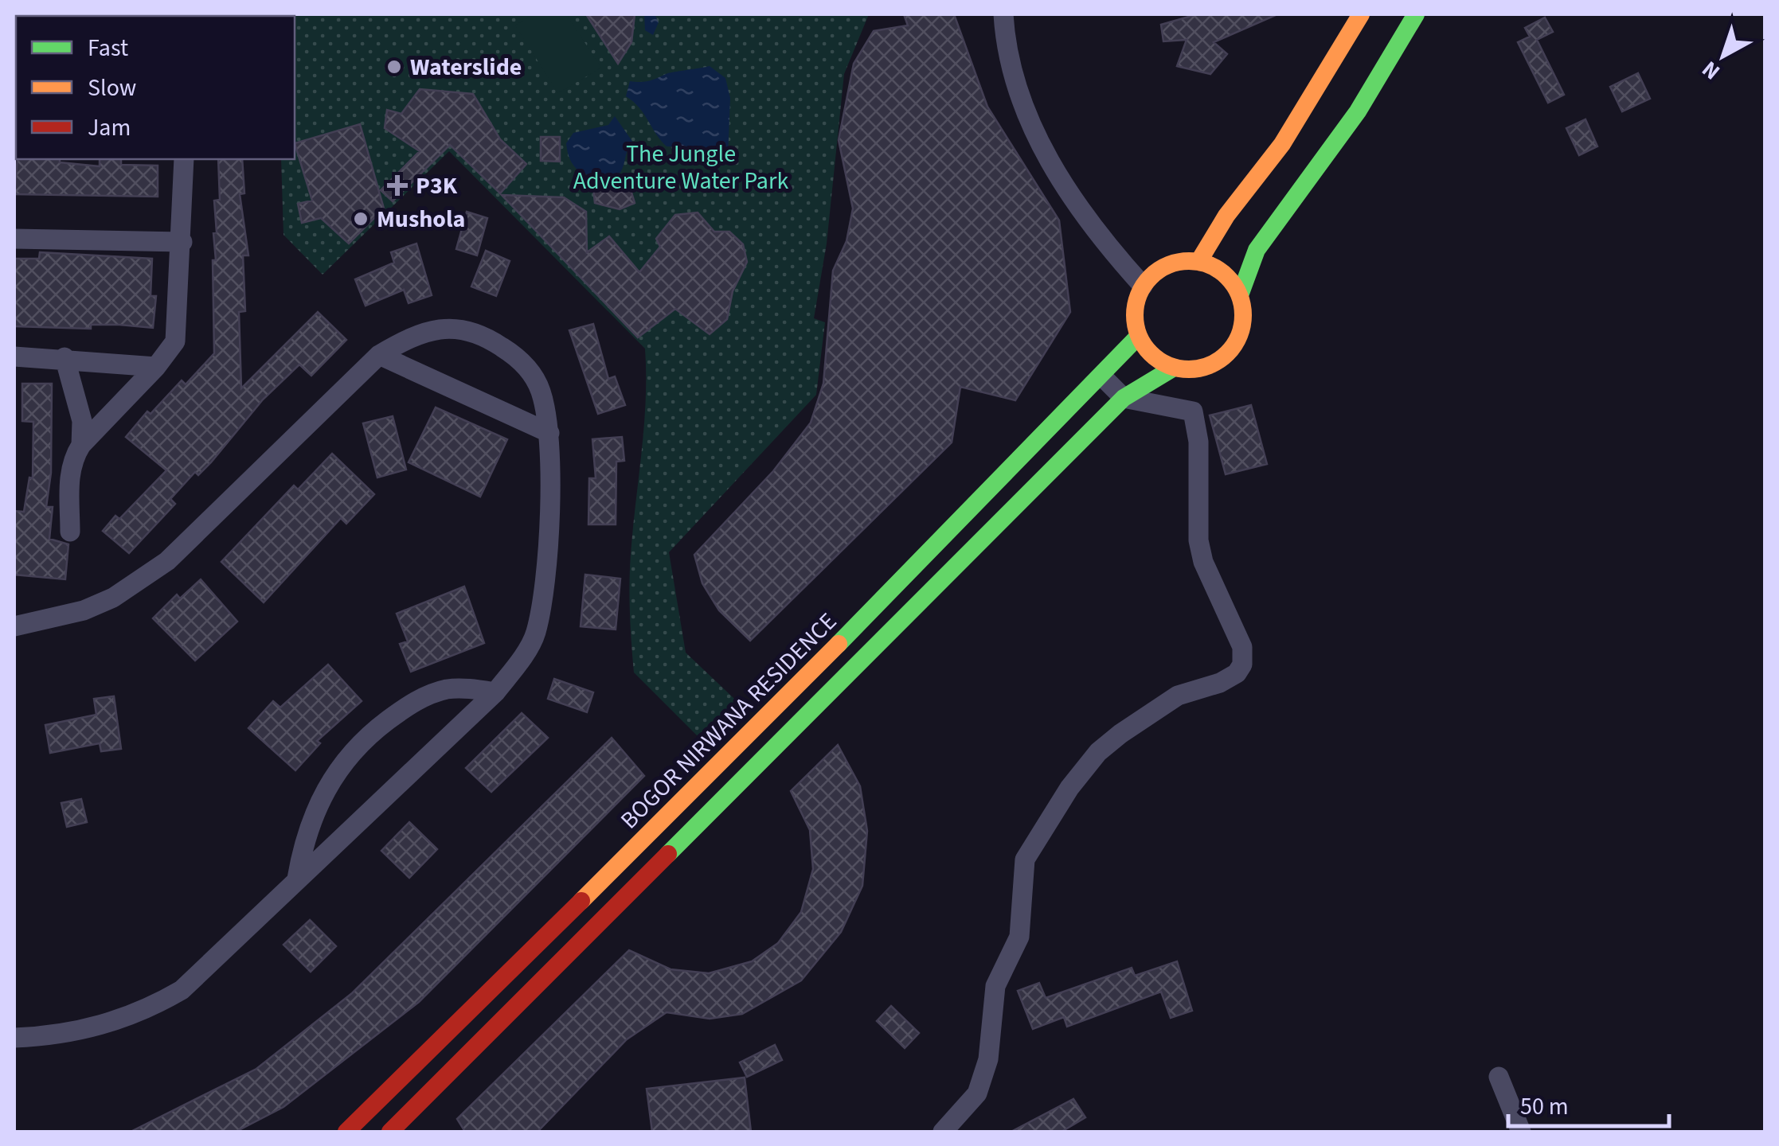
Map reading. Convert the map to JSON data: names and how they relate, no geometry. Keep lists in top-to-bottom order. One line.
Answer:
{"streets":{"street":["BOGOR NIRWANA RESIDENCE"]},"parks":["The Jungle Adventure Water Park"],"places":{"other":["Waterslide","Mushola"],"health":["P3K"]},"legend":["Fast","Slow","Jam"],"scale_bar":"50 m","north":"bottom left"}
